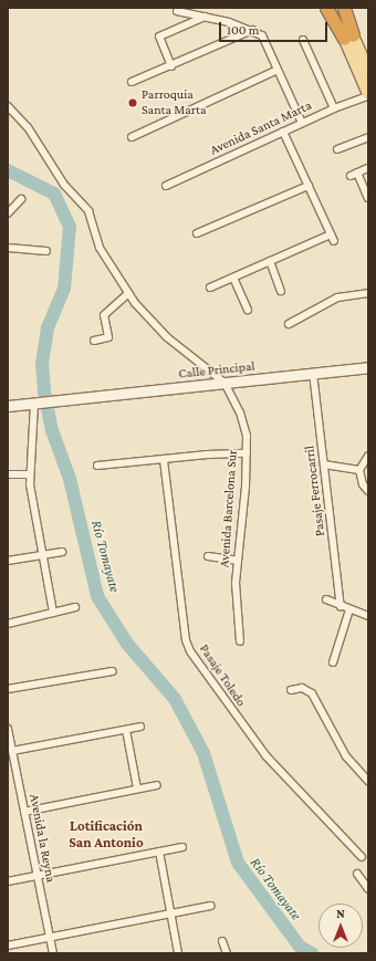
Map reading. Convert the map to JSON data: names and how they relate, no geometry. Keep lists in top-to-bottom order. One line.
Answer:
{"streets":{"street":["Avenida Santa Marta","Calle Principal","Pasaje Ferrocarril","Avenida Barcelona Sur","Pasaje Toledo","Avenida la Reyna"]},"crossings":[["Calle Principal","Pasaje Ferrocarril"],["Calle Principal","Avenida Barcelona Sur"]],"districts":["Lotificación San Antonio"],"water":["Río Tomayate"],"places":["Parroquia Santa Marta"],"scale_bar":"100 m","north":"top"}
